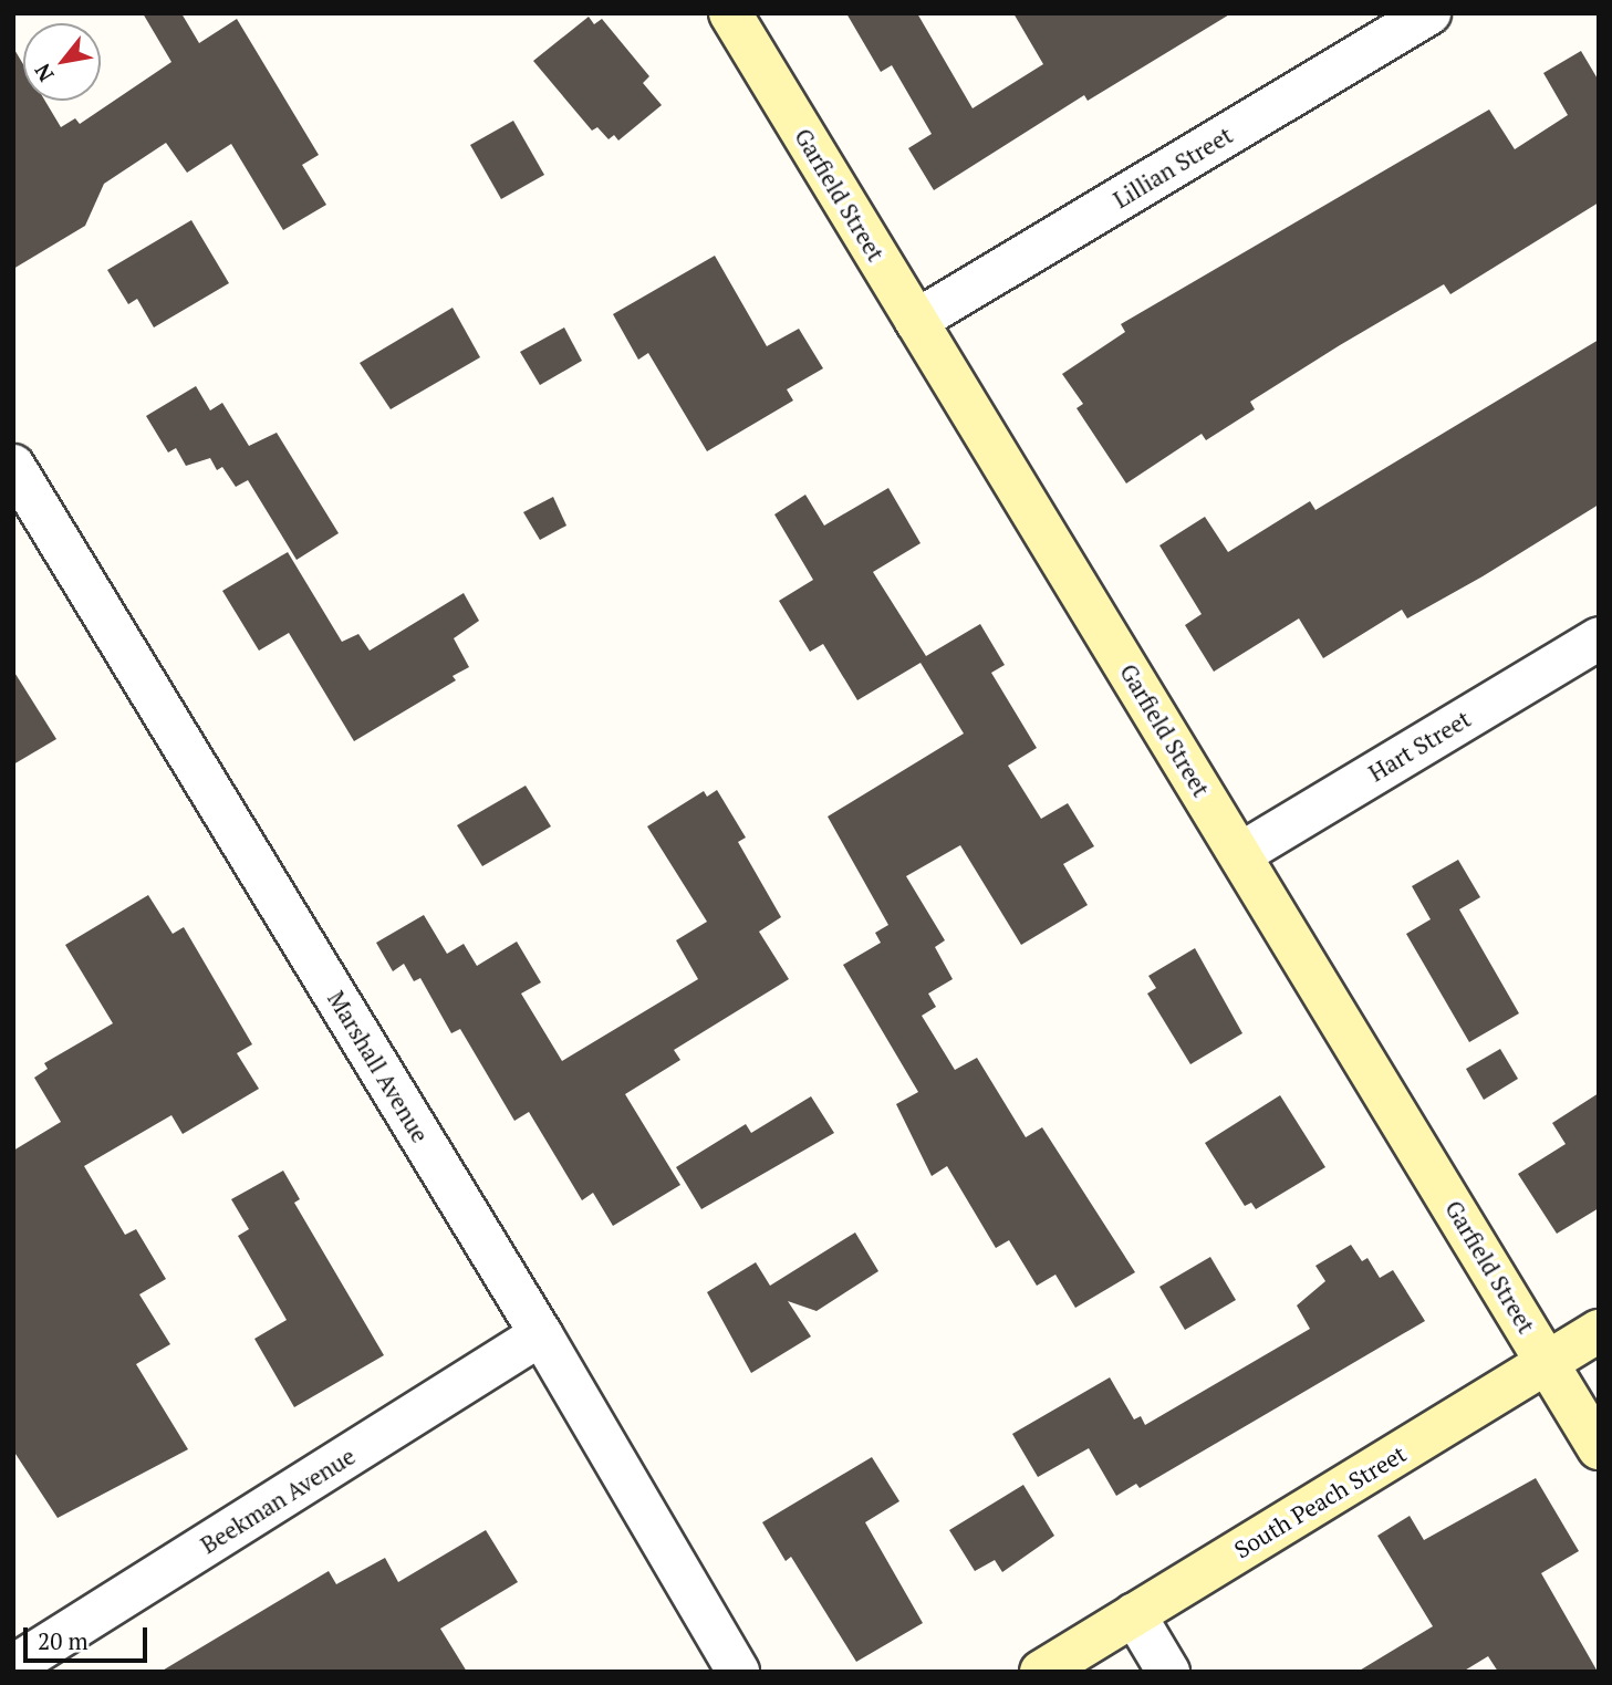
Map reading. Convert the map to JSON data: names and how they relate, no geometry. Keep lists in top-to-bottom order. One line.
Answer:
{"streets":{"main road":["Garfield Street","South Peach Street"],"street":["Lillian Street","Hart Street","Marshall Avenue","Beekman Avenue"]},"crossings":[["Lillian Street","Garfield Street"],["Garfield Street","Hart Street"],["Garfield Street","South Peach Street"],["Marshall Avenue","Beekman Avenue"]],"scale_bar":"20 m","north":"bottom left"}
